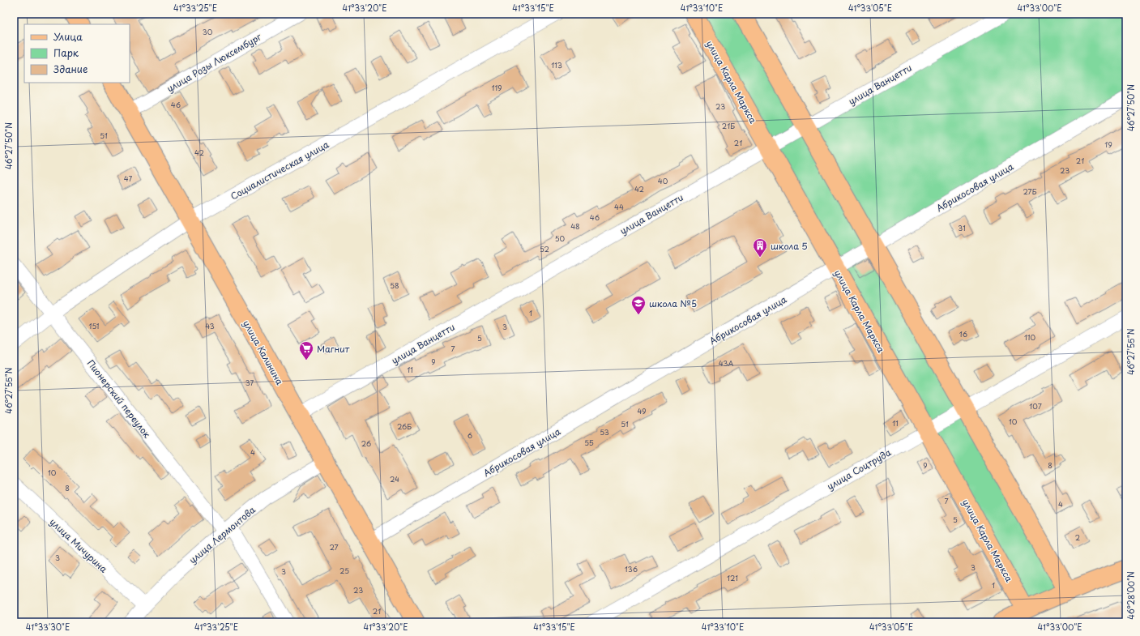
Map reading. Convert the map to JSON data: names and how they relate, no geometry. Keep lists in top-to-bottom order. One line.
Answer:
{"streets":{"main road":["улица Карла Маркса","улица Калинина"],"street":["улица Розы Люксембург","улица Ванцетти","Социалистическая улица","Абрикосовая улица","Пионерский переулок","улица Соцтруда","улица Лермонтова","улица Мичурина"]},"crossings":[["улица Розы Люксембург","улица Калинина"],["улица Карла Маркса","улица Ванцетти"],["улица Карла Маркса","Абрикосовая улица"],["улица Карла Маркса","улица Соцтруда"],["улица Ванцетти","улица Калинина"],["Социалистическая улица","улица Калинина"],["Социалистическая улица","Пионерский переулок"],["Абрикосовая улица","улица Калинина"],["улица Калинина","улица Лермонтова"],["Пионерский переулок","улица Лермонтова"],["улица Лермонтова","улица Мичурина"]],"places":{"building":["школа 5"],"school or university":["школа №5"],"supermarket":["Магнит"]},"house_numbers":["30","113","119","46","23","21Б","51","21","19","42","21","23","47","40","42","27Б","44","46","48","31","50","52","58","1","151","43","3","16","110","5","7","9","43А","11","37","107","49","10","11","51","26Б","53","6","55","26","4","9","8","10","24","8","7","4","5","2","27","3","3","136","25","3","121","1","23","21"],"legend":["Улица","Парк","Здание"],"coordinates":["41°33'25\"E","41°33'20\"E","41°33'15\"E","41°33'10\"E","41°33'05\"E","41°33'00\"E","46°27'50\"N","46°27'55\"N","46°28'00\"N","41°33'30\"E"]}
